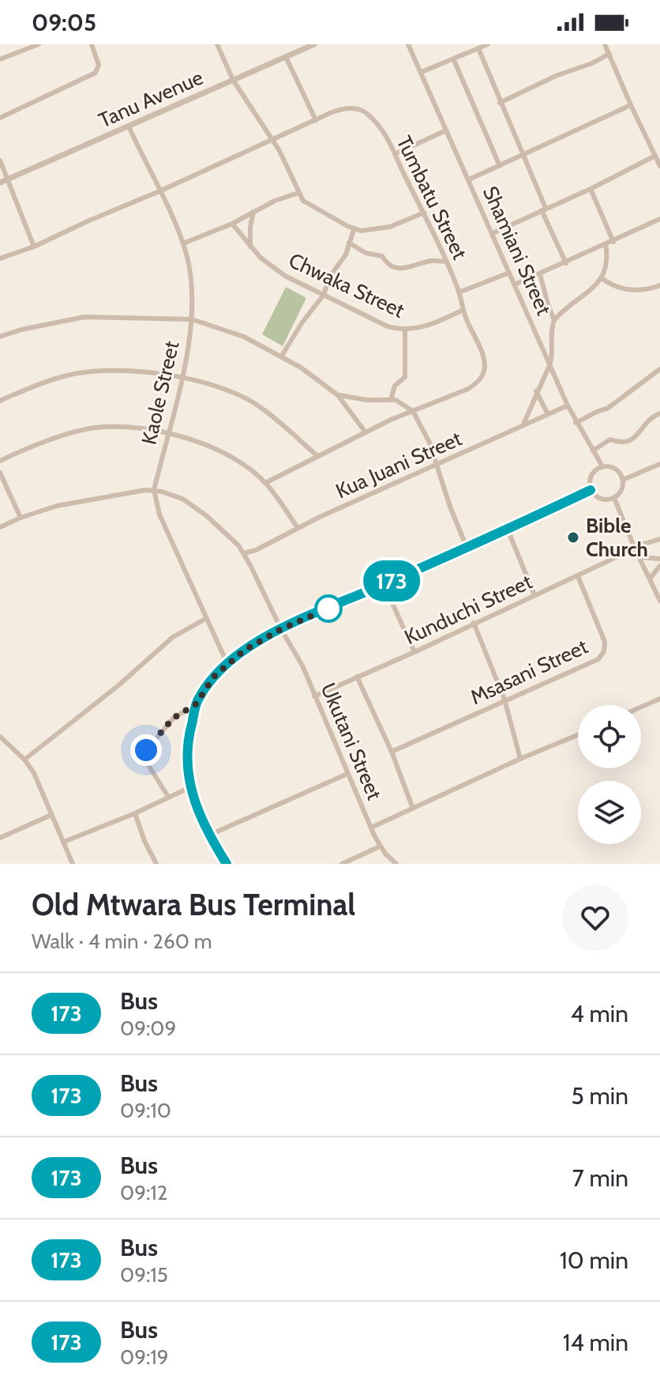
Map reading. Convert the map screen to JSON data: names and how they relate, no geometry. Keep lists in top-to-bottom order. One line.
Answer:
{"streets":{"street":["Tanu Avenue","Tumbatu Street","Shamiani Street","Chwaka Street","Kaole Street","Kua Juani Street","Kunduchi Street","Msasani Street","Ukutani Street"]},"crossings":[["Tanu Avenue","Kaole Street"],["Tumbatu Street","Chwaka Street"],["Tumbatu Street","Kaole Street"],["Shamiani Street","Kua Juani Street"],["Kaole Street","Ukutani Street"],["Kua Juani Street","Ukutani Street"],["Kunduchi Street","Msasani Street"],["Kunduchi Street","Ukutani Street"]],"places":["Bible Church"],"lines":["bus line 173"],"page":{"status":"09:05","on_map":"173","heading":["Old Mtwara Bus Terminal","Walk · 4 min · 260 m"],"list":[{"mark":"173","name":"Bus","note":"09:09","value":"4 min"},{"mark":"173","name":"Bus","note":"09:10","value":"5 min"},{"mark":"173","name":"Bus","note":"09:12","value":"7 min"},{"mark":"173","name":"Bus","note":"09:15","value":"10 min"},{"mark":"173","name":"Bus","note":"09:19","value":"14 min"}]}}
